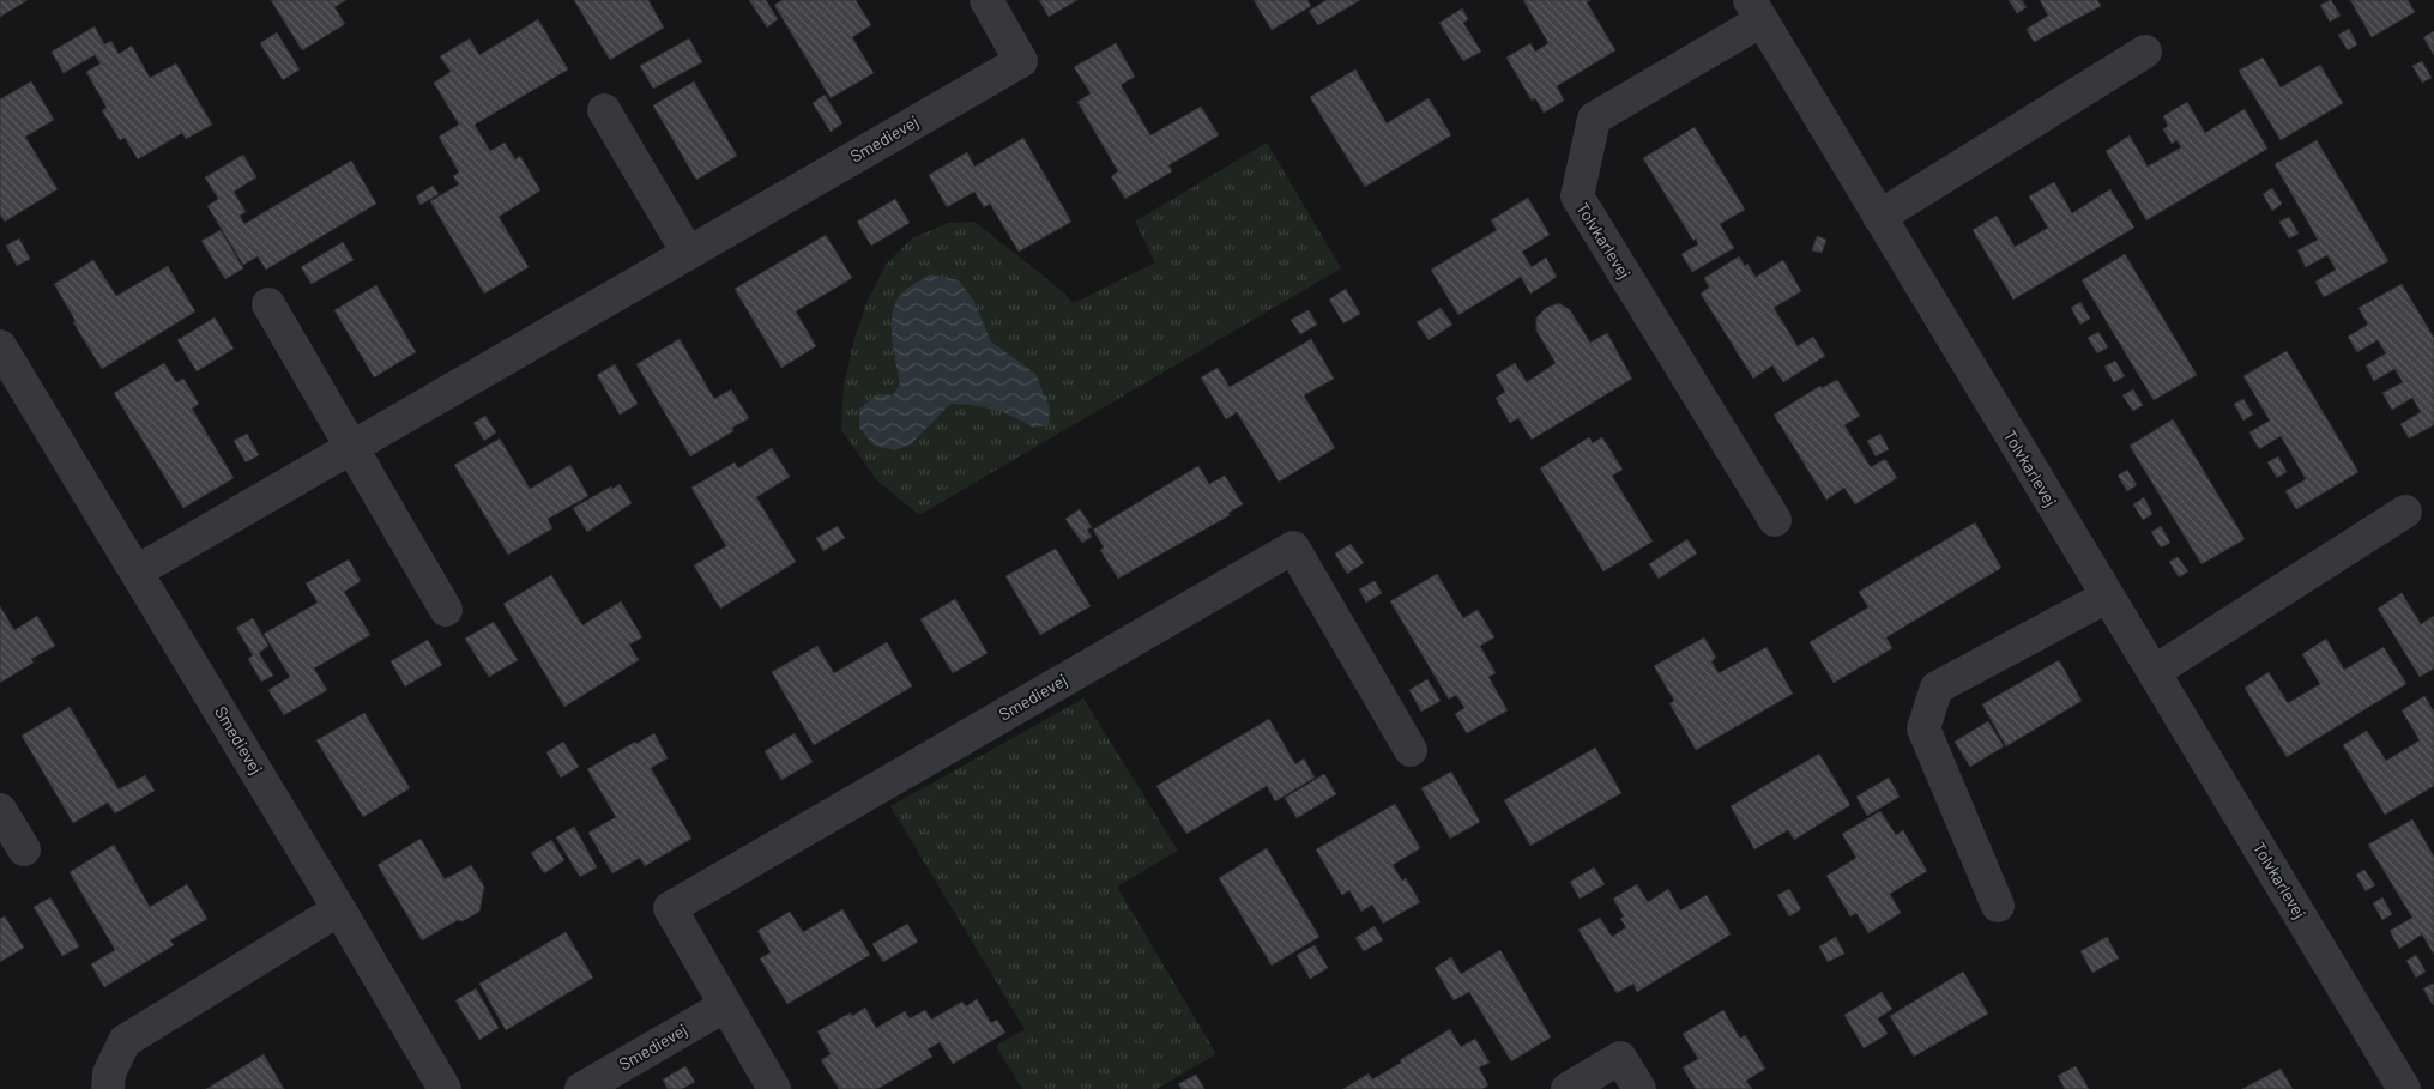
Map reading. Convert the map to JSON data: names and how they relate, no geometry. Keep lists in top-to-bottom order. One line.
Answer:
{"streets":{"street":["Smedievej","Tolvkarlevej"]}}
